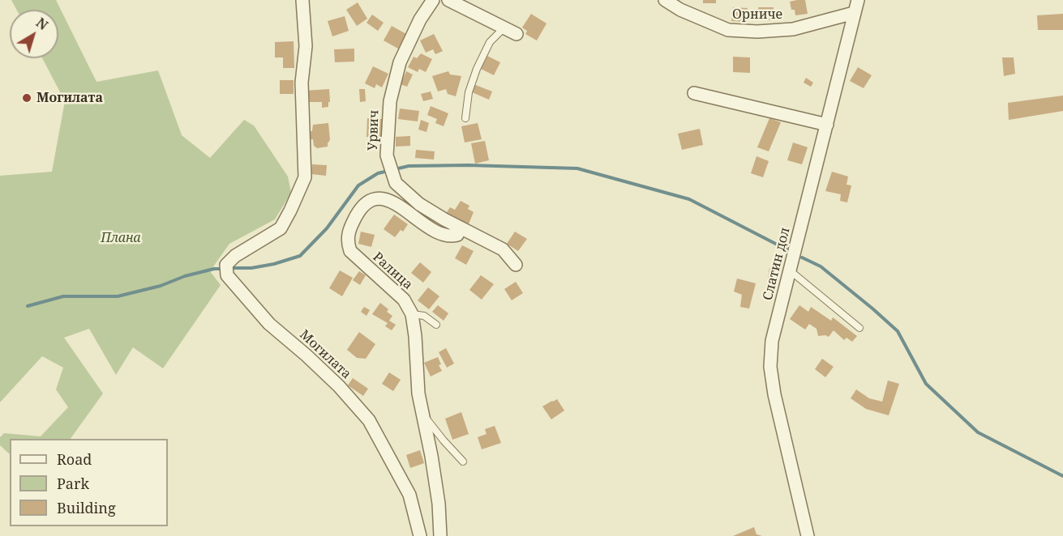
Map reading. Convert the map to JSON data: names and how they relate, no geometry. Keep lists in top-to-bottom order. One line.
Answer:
{"streets":{"street":["Орниче","Урвич","Слатин дол","Ралица","Могилата"]},"crossings":[["Орниче","Слатин дол"],["Урвич","Ралица"]],"parks":["Плана"],"places":["Могилата"],"legend":["Road","Park","Building"],"north":"top right"}
